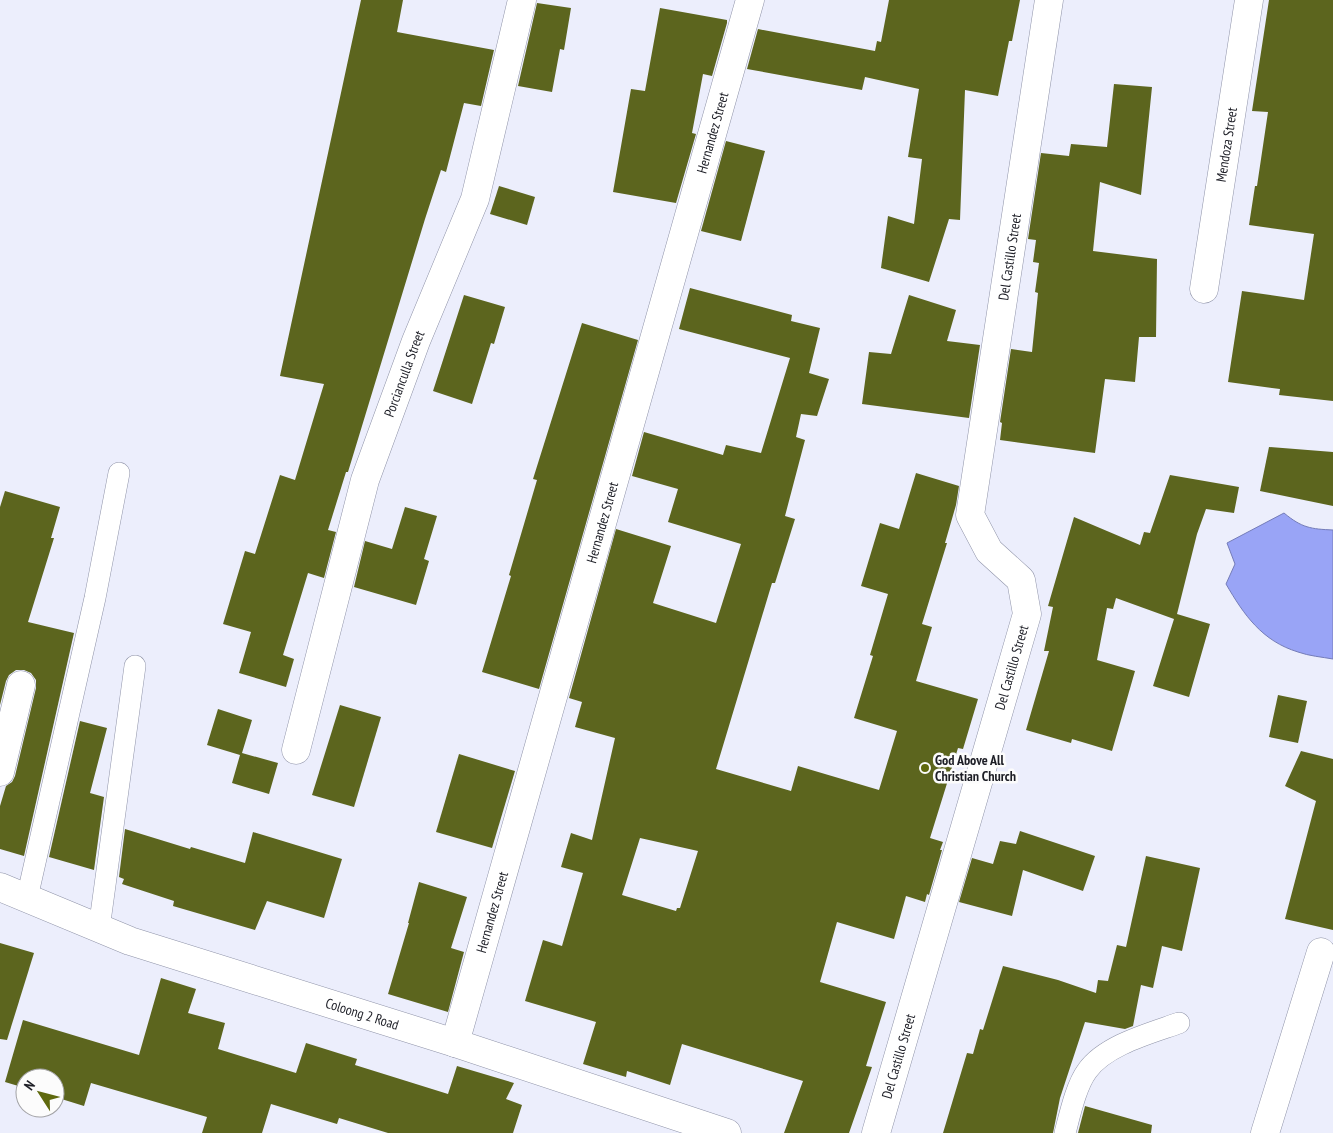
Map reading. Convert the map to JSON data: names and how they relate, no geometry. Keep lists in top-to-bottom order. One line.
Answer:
{"streets":{"street":["Hernandez Street","Mendoza Street","Del Castillo Street","Porcianculla Street","Coloong 2 Road"]},"crossings":[["Hernandez Street","Coloong 2 Road"]],"places":["God Above All Christian Church"],"north":"top left"}
